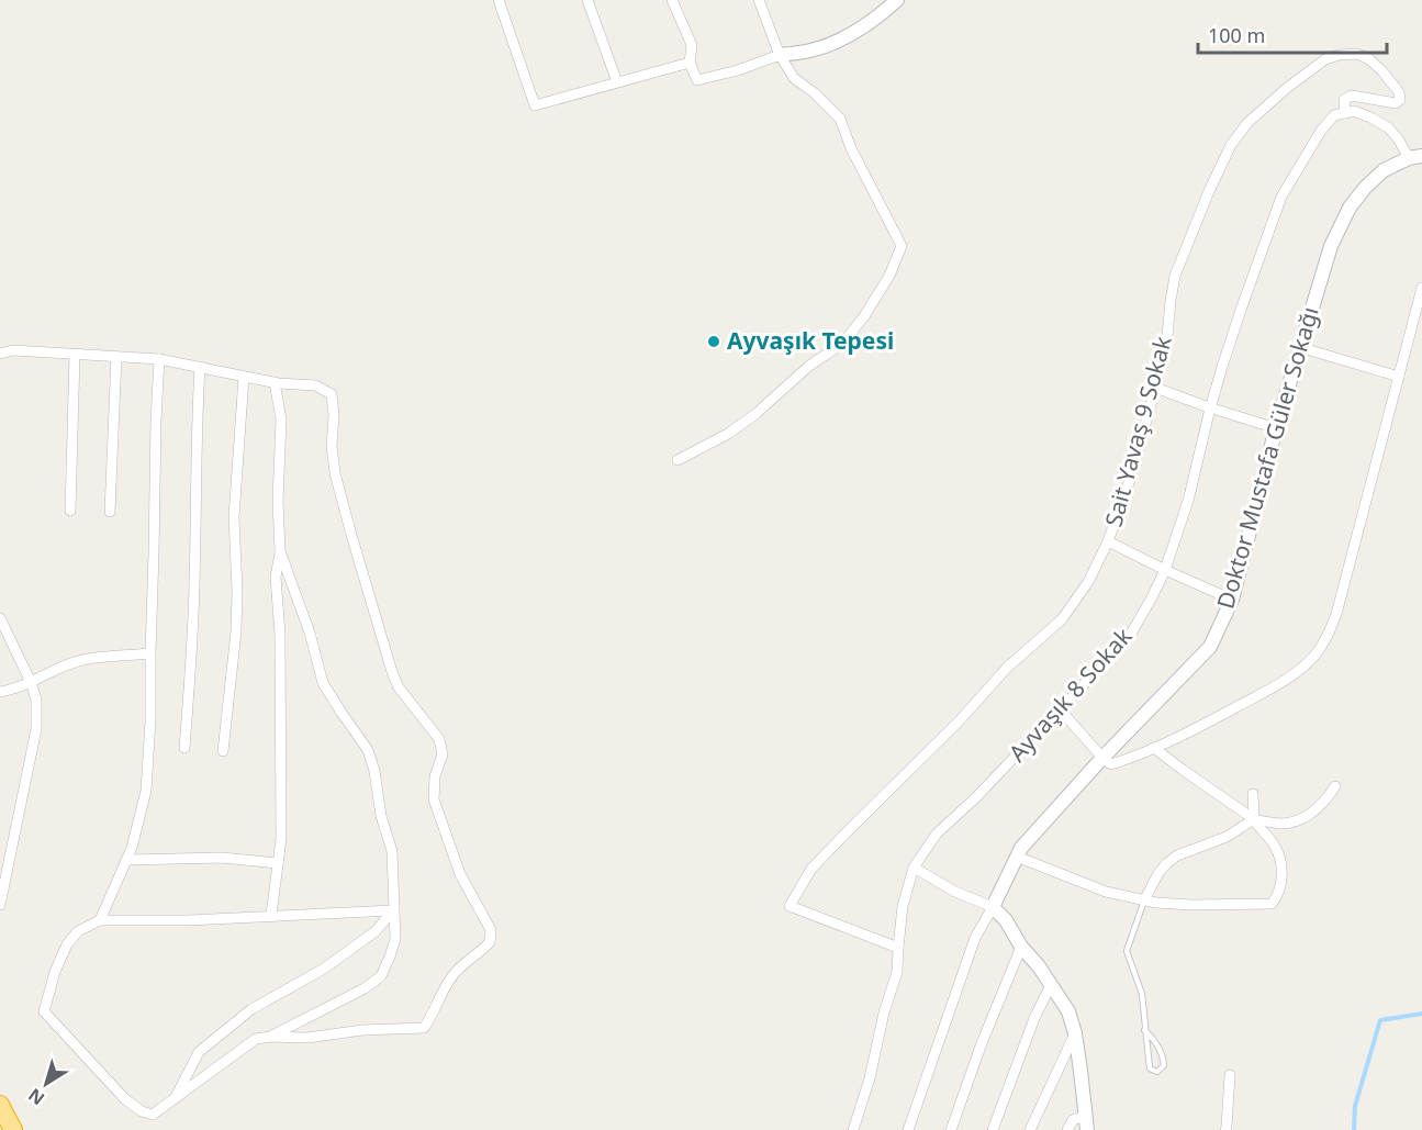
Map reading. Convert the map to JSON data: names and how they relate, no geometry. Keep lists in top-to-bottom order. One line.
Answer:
{"streets":{"street":["Sait Yavaş 9 Sokak","Doktor Mustafa Güler Sokağı","Ayvaşık 8 Sokak"]},"crossings":[["Sait Yavaş 9 Sokak","Ayvaşık 8 Sokak"]],"places":["Ayvaşık Tepesi"],"scale_bar":"100 m","north":"bottom left"}
